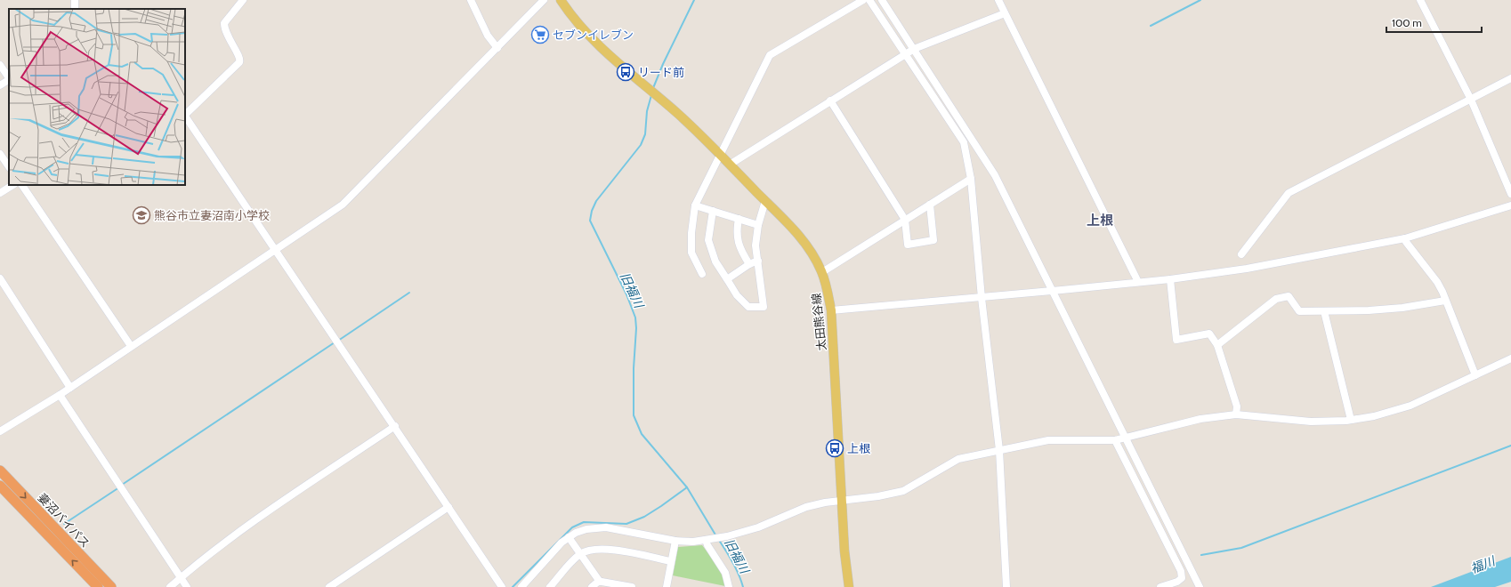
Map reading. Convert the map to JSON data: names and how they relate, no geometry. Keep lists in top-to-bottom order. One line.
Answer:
{"streets":{"highway":["妻沼バイパス"],"main road":["太田熊谷線"]},"districts":["上根"],"water":["旧福川","福川"],"places":{"supermarket":["セブンイレブン"],"bus stop":["リード前","上根"],"school or university":["熊谷市立妻沼南小学校"]},"scale_bar":"100 m"}
